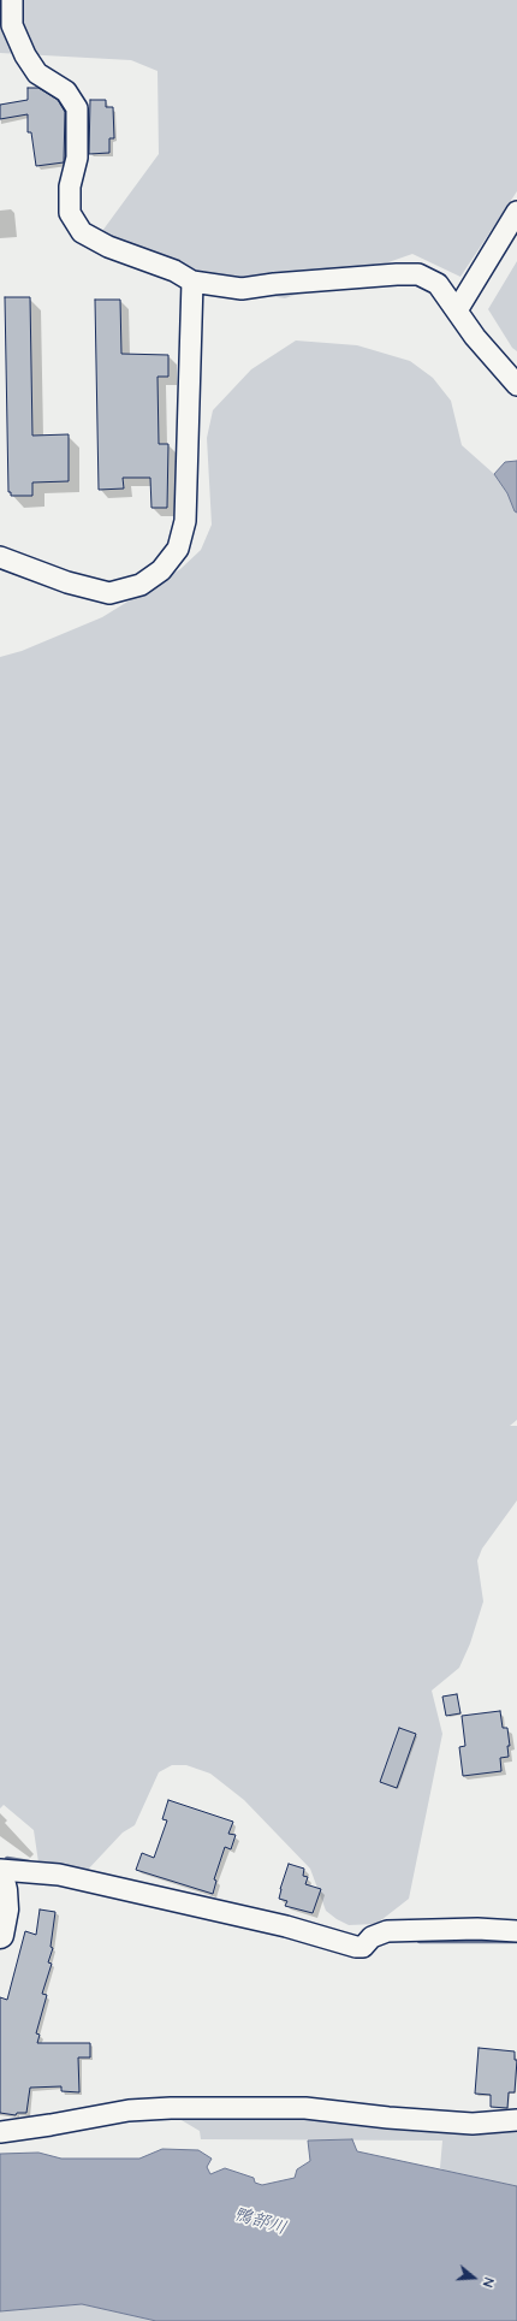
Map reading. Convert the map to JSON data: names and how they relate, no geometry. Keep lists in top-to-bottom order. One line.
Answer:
{"water":["鴨部川"],"north":"right"}
